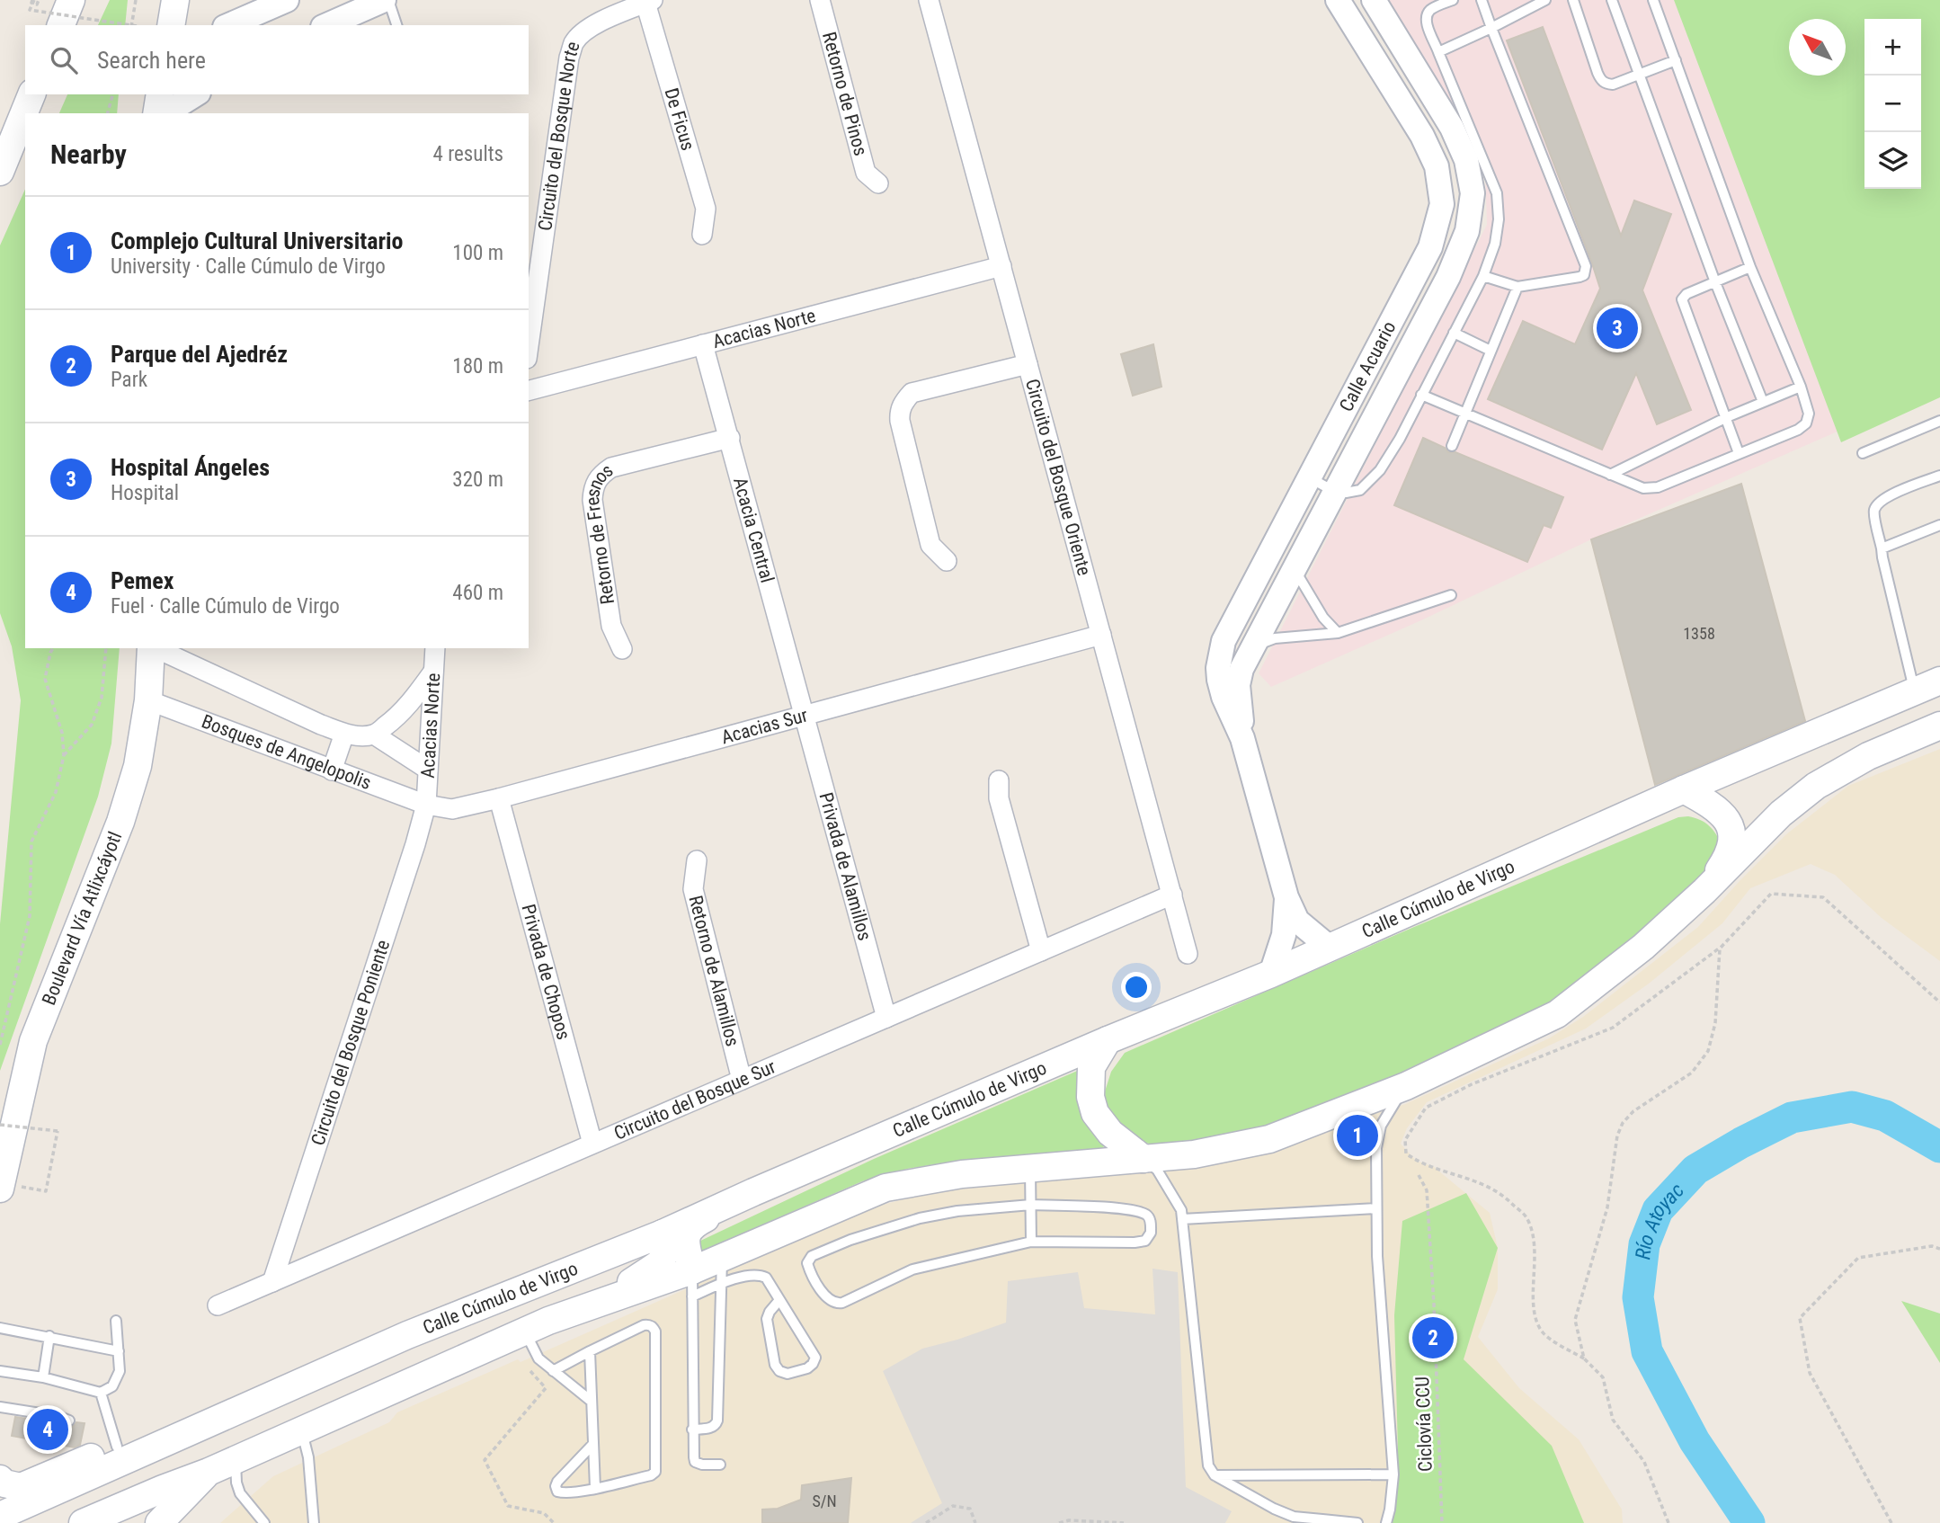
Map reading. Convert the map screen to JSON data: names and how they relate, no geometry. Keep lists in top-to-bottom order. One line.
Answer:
{"streets":{"main road":["Calle Cúmulo de Virgo","Boulevard Vía Atlixcáyotl"],"street":["Retorno de Pinos","De Ficus","Circuito del Bosque Norte","Acacias Norte","Calle Acuario","Circuito del Bosque Oriente","Acacia Central","Retorno de Fresnos","Acacias Sur","Bosques de Angelopolis","Privada de Alamillos","Retorno de Alamillos","Privada de Chopos","Circuito del Bosque Poniente","Circuito del Bosque Sur"],"path":["Ciclovía CCU"]},"crossings":[["De Ficus","Circuito del Bosque Norte"],["Acacias Norte","Circuito del Bosque Oriente"],["Acacias Norte","Acacia Central"],["Acacias Norte","Acacias Sur"],["Acacias Norte","Bosques de Angelopolis"],["Acacias Norte","Circuito del Bosque Poniente"],["Calle Acuario","Calle Cúmulo de Virgo"],["Circuito del Bosque Oriente","Acacias Sur"],["Circuito del Bosque Oriente","Circuito del Bosque Sur"],["Acacia Central","Retorno de Fresnos"],["Acacia Central","Acacias Sur"],["Acacia Central","Privada de Alamillos"],["Acacias Sur","Bosques de Angelopolis"],["Acacias Sur","Privada de Alamillos"],["Acacias Sur","Privada de Chopos"],["Acacias Sur","Circuito del Bosque Poniente"],["Bosques de Angelopolis","Boulevard Vía Atlixcáyotl"],["Bosques de Angelopolis","Circuito del Bosque Poniente"],["Privada de Alamillos","Circuito del Bosque Sur"],["Retorno de Alamillos","Circuito del Bosque Sur"],["Privada de Chopos","Circuito del Bosque Sur"],["Circuito del Bosque Poniente","Circuito del Bosque Sur"]],"water":["Río Atoyac"],"house_numbers":["1358","S/N"],"north":"top left","page":{"map_buttons":["+","−"],"search":"Search here","heading":["Nearby","4 results"],"list":[{"mark":"1","name":"Complejo Cultural Universitario","note":"University · Calle Cúmulo de Virgo","value":"100 m"},{"mark":"2","name":"Parque del Ajedréz","note":"Park","value":"180 m"},{"mark":"3","name":"Hospital Ángeles","note":"Hospital","value":"320 m"},{"mark":"4","name":"Pemex","note":"Fuel · Calle Cúmulo de Virgo","value":"460 m"}],"pins":["3","1","2","4"]}}
